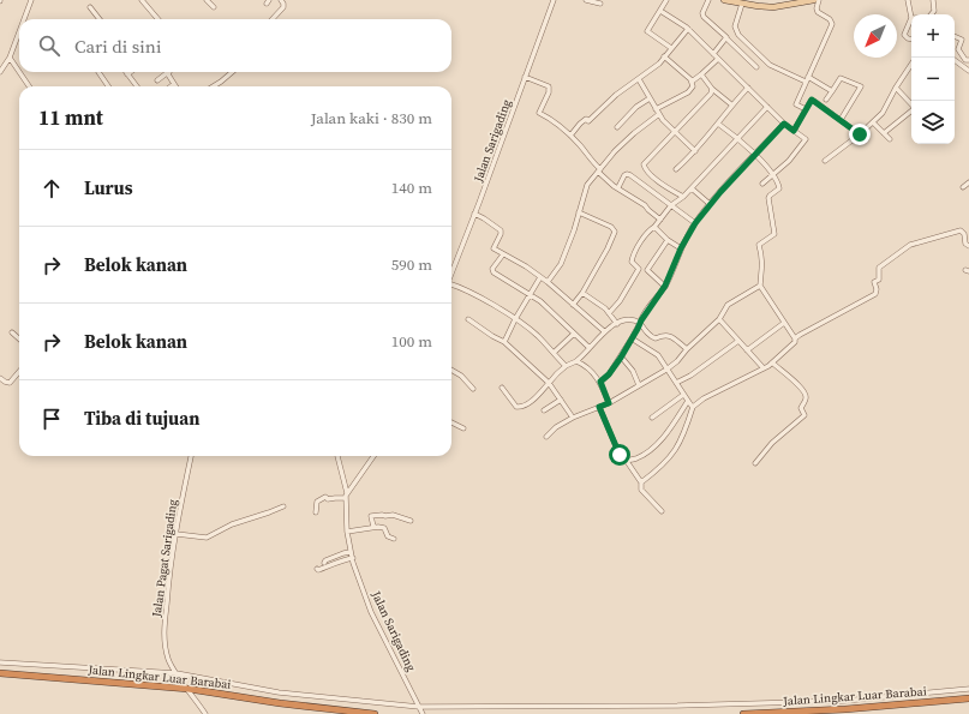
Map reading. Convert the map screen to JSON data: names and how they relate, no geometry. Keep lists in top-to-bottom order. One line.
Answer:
{"streets":{"highway":["Jalan Lingkar Luar Barabai"],"street":["Jalan Sarigading","Jalan Pagat Sarigading"]},"crossings":[["Jalan Pagat Sarigading","Jalan Lingkar Luar Barabai"]],"north":"bottom left","page":{"map_buttons":["+","−"],"search":"Cari di sini","heading":["11 mnt","Jalan kaki · 830 m"],"list":[["Lurus","140 m"],["Belok kanan","590 m"],["Belok kanan","100 m"],"Tiba di tujuan"]}}
